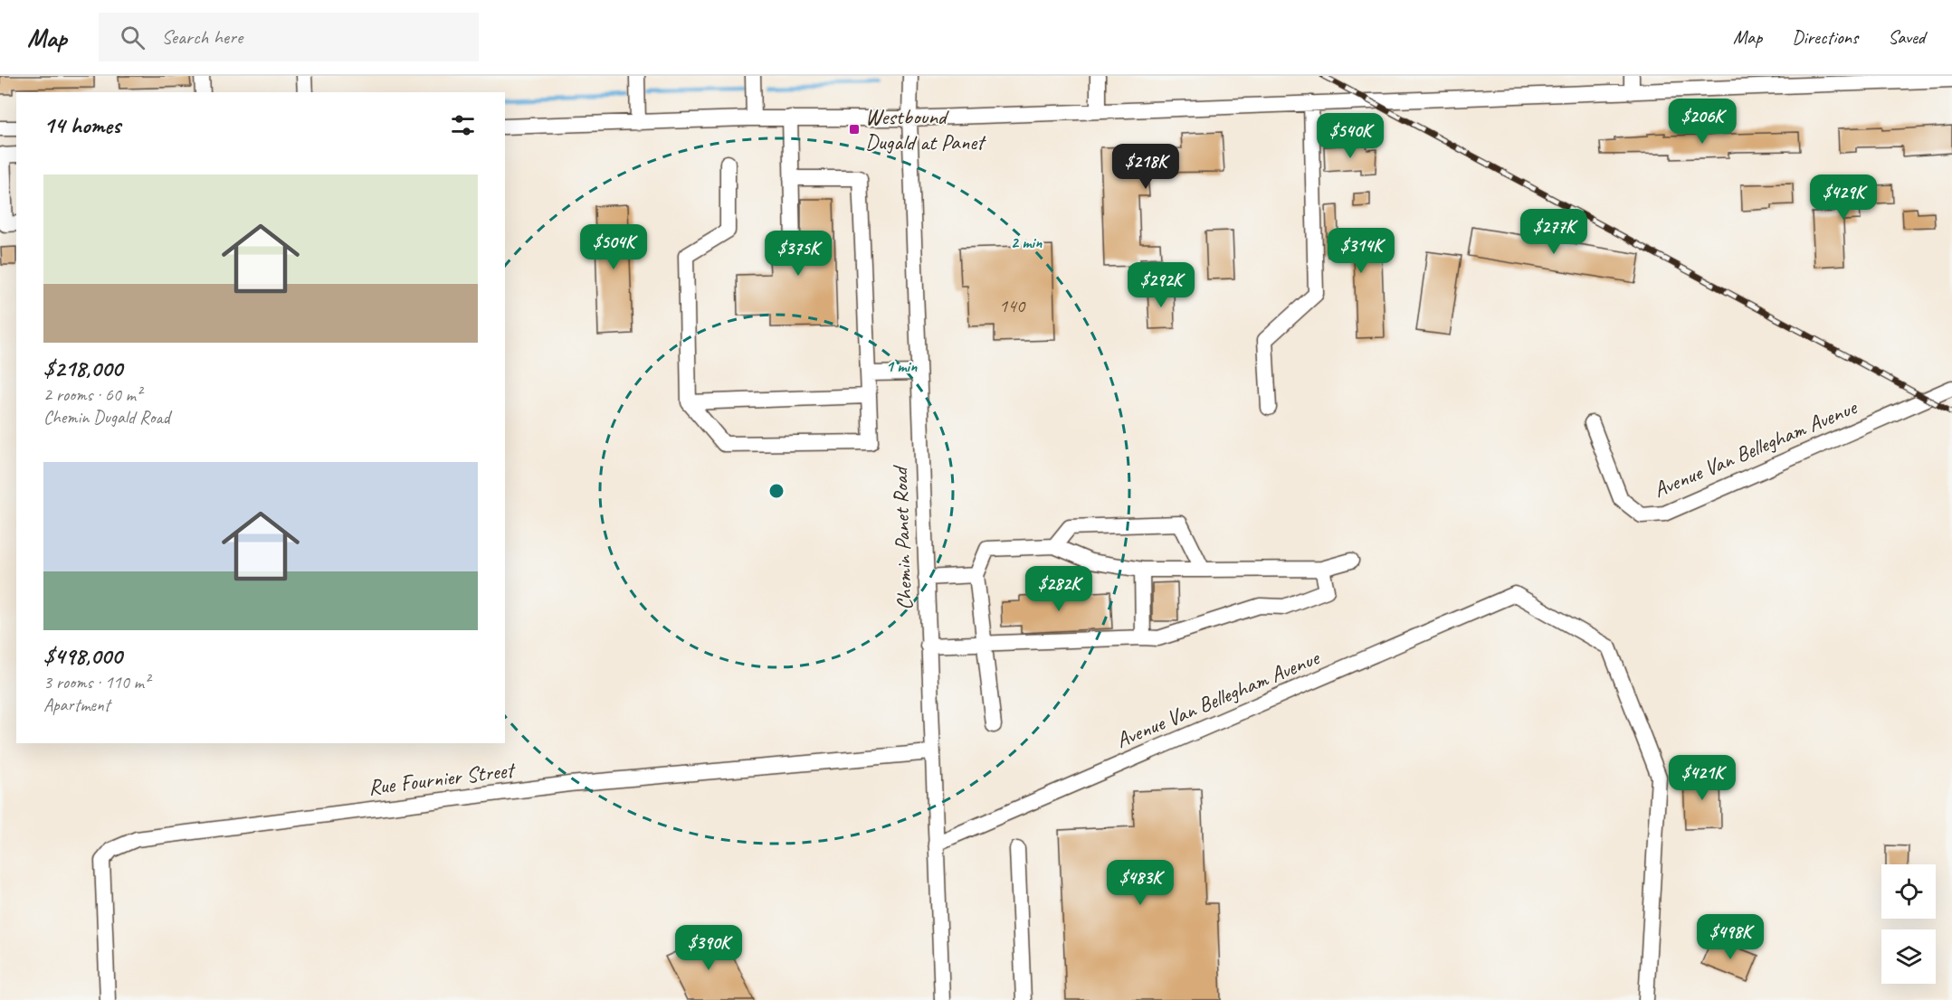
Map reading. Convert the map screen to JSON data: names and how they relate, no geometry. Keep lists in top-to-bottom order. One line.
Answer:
{"streets":{"street":["Avenue Van Bellegham Avenue","Chemin Panet Road","Rue Fournier Street"]},"crossings":[["Avenue Van Bellegham Avenue","Chemin Panet Road"],["Chemin Panet Road","Rue Fournier Street"]],"places":{"transit":["Westbound Dugald at Panet"]},"house_numbers":["140"],"page":{"header":"Map","search":"Search here","nav":["Map","Directions","Saved"],"heading":"14 homes","price":["$206K","$540K","$218K","$429K","$277K","$504K","$314K","$375K","$292K","$282K","$421K","$483K","$498K","$390K"],"list":[{"name":"$218,000","note":"2 rooms · 60 m² · Chemin Dugald Road"},{"name":"$498,000","note":"3 rooms · 110 m² · Apartment"}]},"rings":["2 min","1 min"]}
